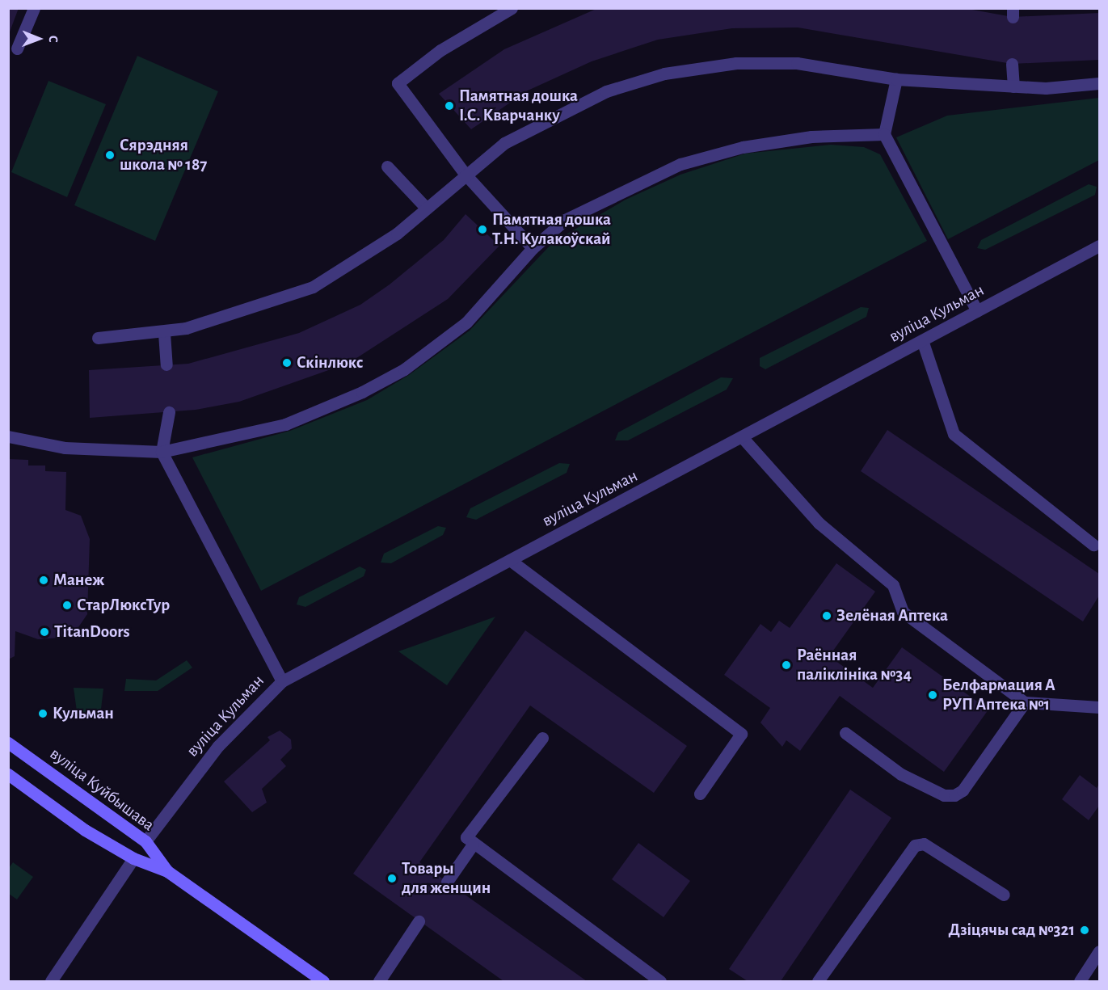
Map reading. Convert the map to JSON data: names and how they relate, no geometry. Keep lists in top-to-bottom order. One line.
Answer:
{"streets":{"main road":["вуліца Куйбышава"],"street":["вуліца Кульман"]},"crossings":[["вуліца Кульман","вуліца Куйбышава"]],"places":["Памятная дошка І.С. Кварчанку","Сярэдняя школа № 187","Памятная дошка Т.Н. Кулакоўскай","Скінлюкс","Манеж","СтарЛюксТур","Зелёная Аптека","TitanDoors","Раённая паліклініка №34","Белфармация А РУП Аптека №1","Кульман","Товары для женщин","Дзіцячы сад №321"],"north":"right"}
